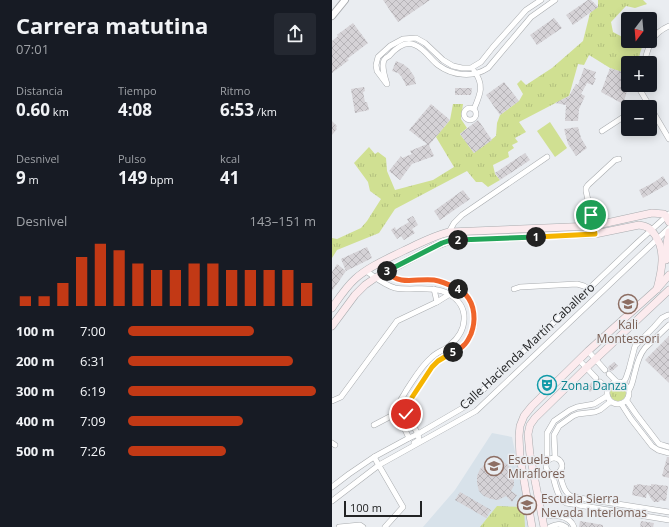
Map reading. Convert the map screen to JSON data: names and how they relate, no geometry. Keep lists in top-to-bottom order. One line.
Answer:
{"streets":{"street":["Calle Hacienda Martín Caballero"]},"places":{"school or university":["Kali Montessori","Escuela Miraflores","Escuela Sierra Nevada Interlomas"],"theatre":["Zona Danza"]},"scale_bar":"100 m","north":"bottom","page":{"heading":["Carrera matutina","07:01"],"map_buttons":["+","−"],"stats":[["Distancia","0.60 km"],["Tiempo","4:08"],["Ritmo","6:53 /km"],["Desnivel","9 m"],["Pulso","149 bpm"],["kcal","41"]],"chart":["Desnivel","143–151 m"],"pins":["1","2","3","4","5"],"list":[{"name":"100 m","note":"7:00"},{"name":"200 m","note":"6:31"},{"name":"300 m","note":"6:19"},{"name":"400 m","note":"7:09"},{"name":"500 m","note":"7:26"}],"scale":"100 m"}}
